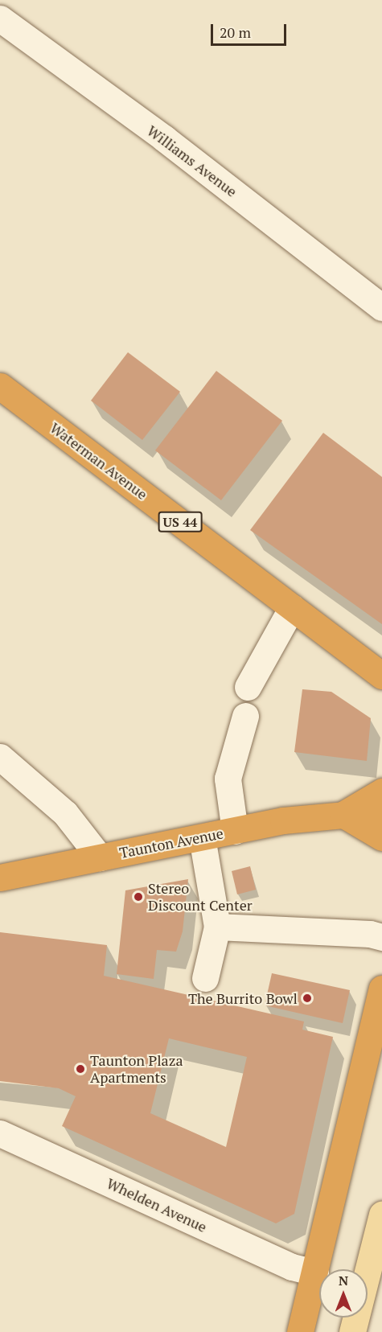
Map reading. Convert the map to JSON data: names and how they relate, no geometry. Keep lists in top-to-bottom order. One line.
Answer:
{"streets":{"highway":["Waterman Avenue","US 44","Taunton Avenue"],"street":["Williams Avenue","Whelden Avenue"]},"crossings":[["Waterman Avenue","US 44"]],"places":["Stereo Discount Center","The Burrito Bowl","Taunton Plaza Apartments"],"scale_bar":"20 m","north":"top"}
